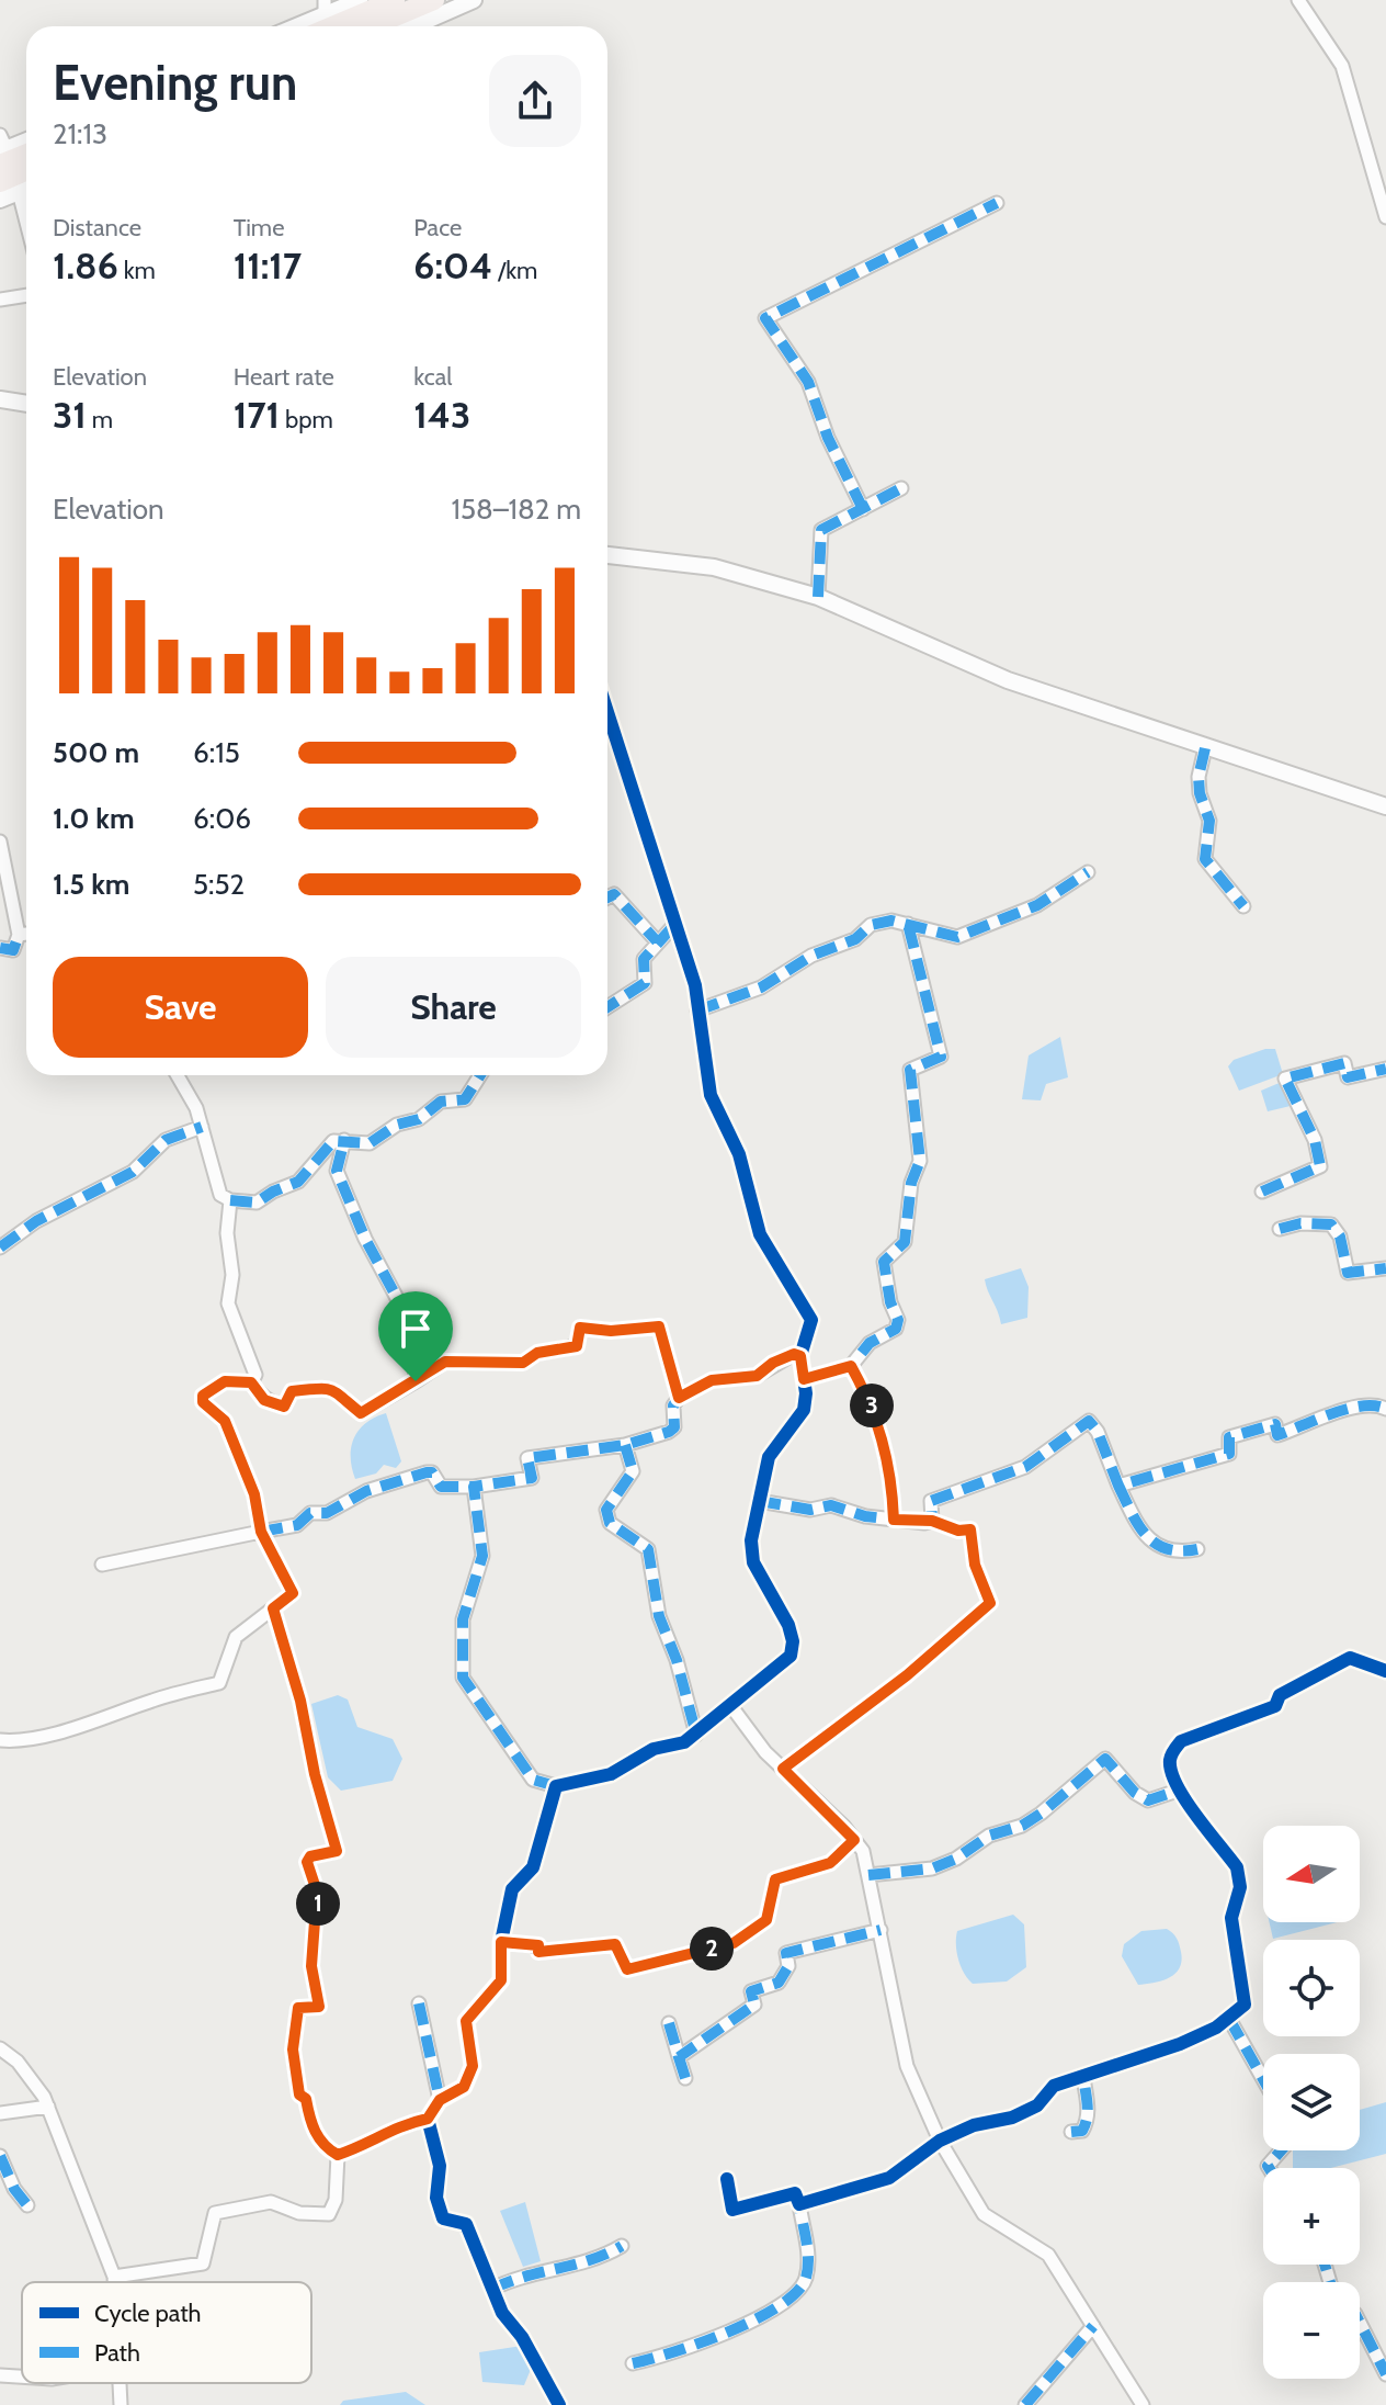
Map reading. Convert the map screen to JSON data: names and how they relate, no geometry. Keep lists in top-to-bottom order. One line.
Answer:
{"legend":["Cycle path","Path"],"north":"left","page":{"heading":["Evening run","21:13"],"stats":[["Distance","1.86 km"],["Time","11:17"],["Pace","6:04 /km"],["Elevation","31 m"],["Heart rate","171 bpm"],["kcal","143"]],"chart":["Elevation","158–182 m"],"list":[{"name":"500 m","note":"6:15"},{"name":"1.0 km","note":"6:06"},{"name":"1.5 km","note":"5:52"}],"buttons":["Save","Share"],"pins":["3","1","2"],"map_buttons":["+","−"]}}
